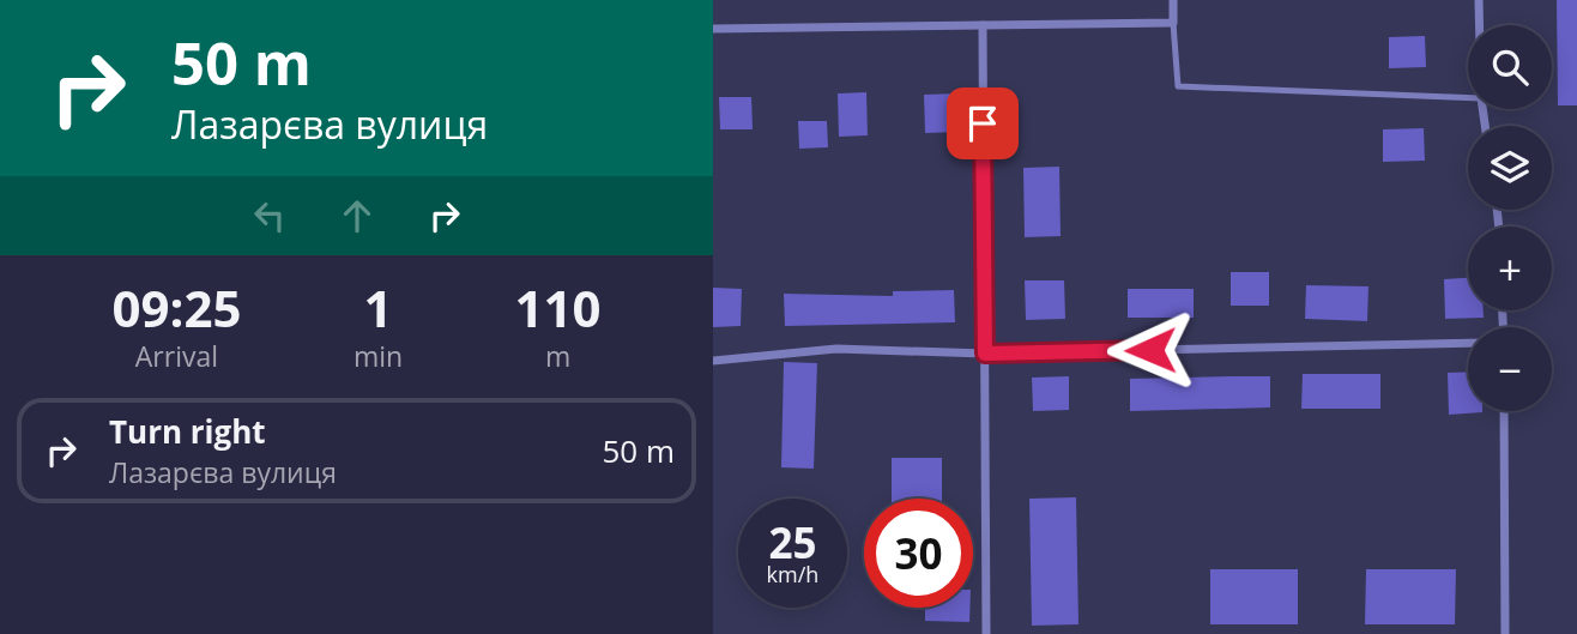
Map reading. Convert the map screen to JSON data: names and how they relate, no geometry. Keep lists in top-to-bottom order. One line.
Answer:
{"page":{"turn":["50 m","Лазарєва вулиця"],"map_buttons":["+","−"],"eta":["09:25","Arrival","1","min","110","m"],"list":[{"name":"Turn right","note":"Лазарєва вулиця","value":"50 m"}],"speed":"25 km/h","limit":"30"}}
